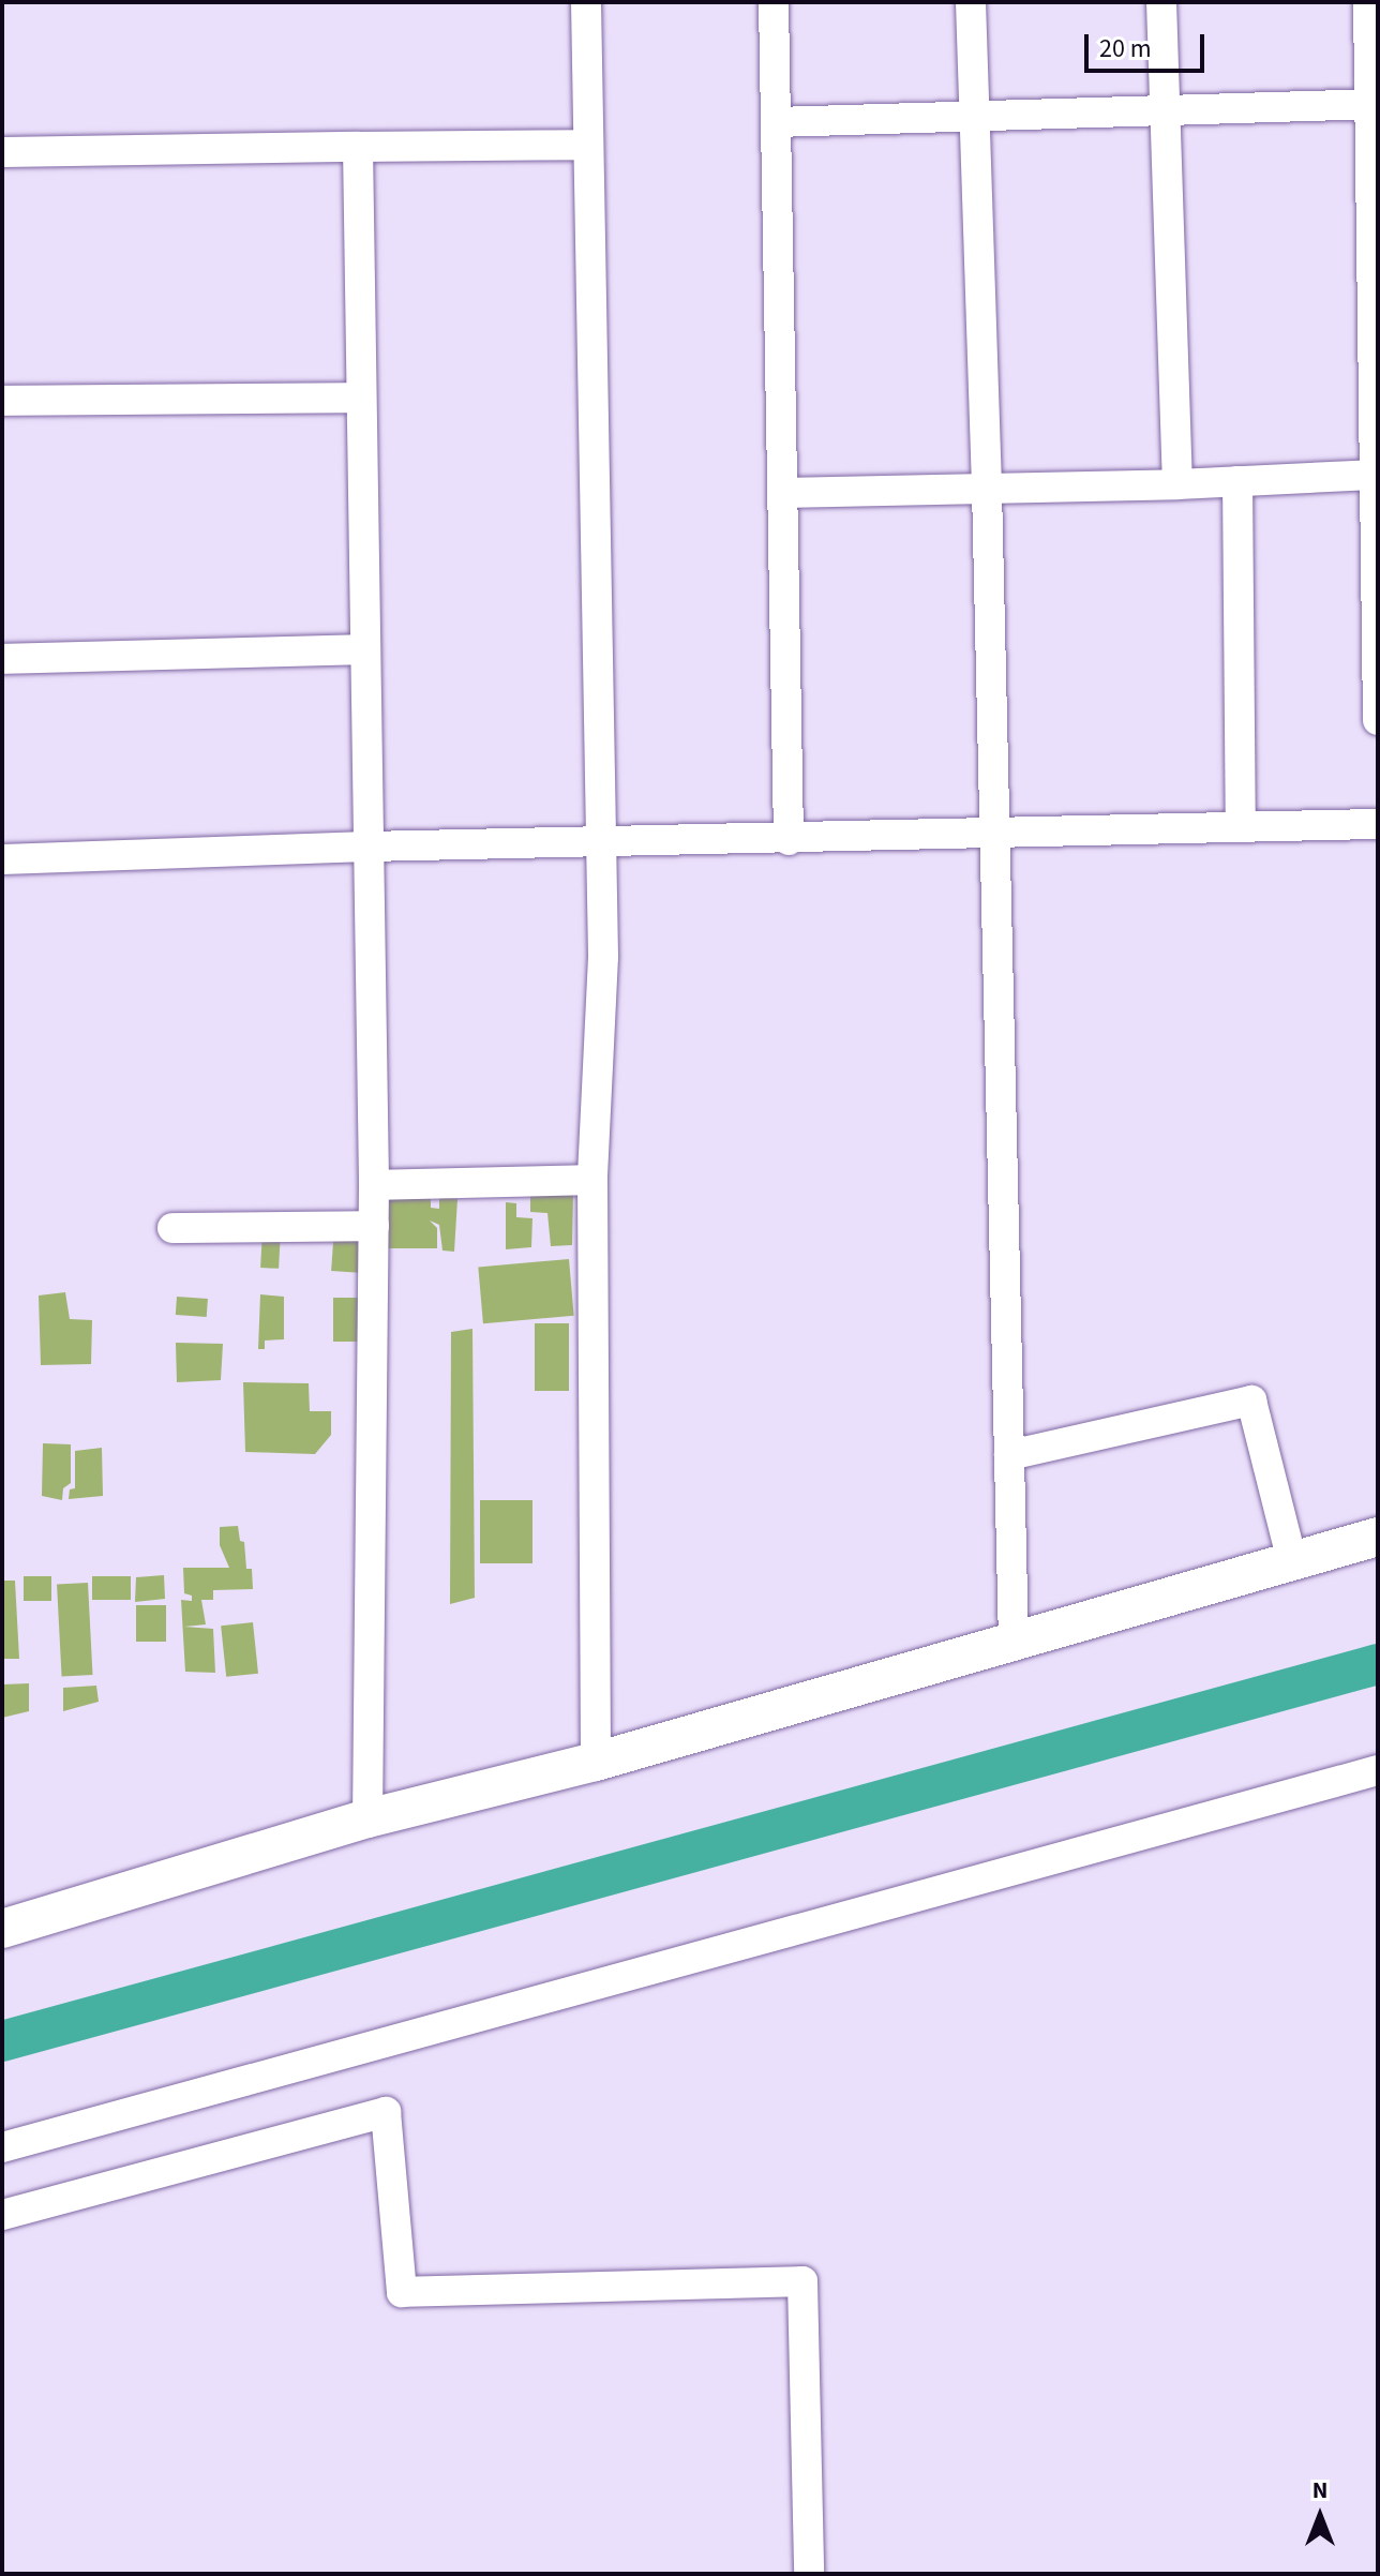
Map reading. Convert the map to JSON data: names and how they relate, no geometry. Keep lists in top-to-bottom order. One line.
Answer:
{"scale_bar":"20 m","north":"top"}
